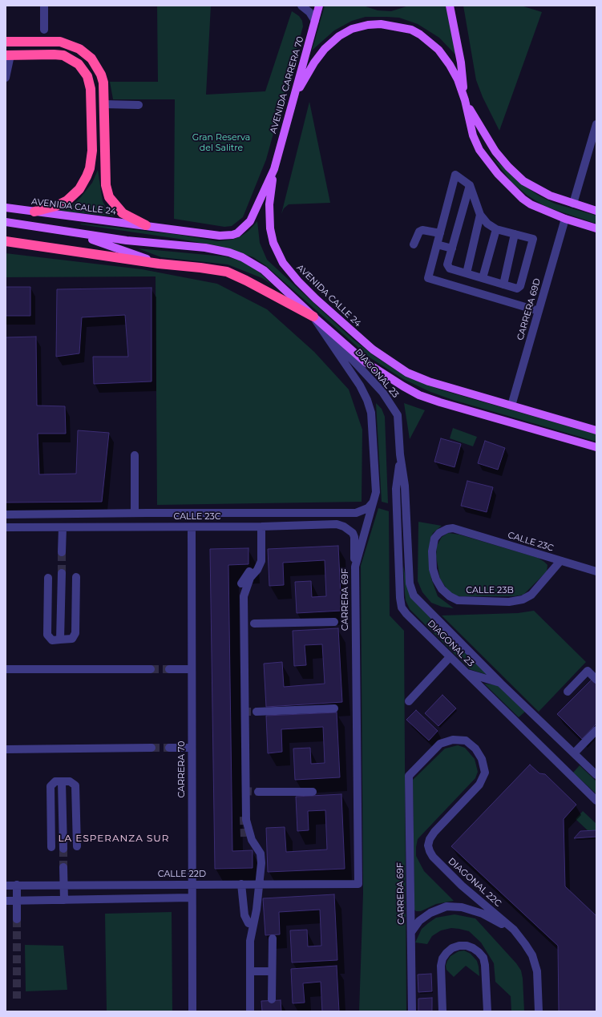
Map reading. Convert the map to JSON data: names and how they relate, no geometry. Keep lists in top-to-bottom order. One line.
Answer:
{"streets":{"main road":["AVENIDA CARRERA 70","AVENIDA CALLE 24"],"street":["CARRERA 69D","DIAGONAL 23","CALLE 23C","CALLE 23B","CARRERA 69F","CARRERA 70","CALLE 22D","DIAGONAL 22C"]},"crossings":[["AVENIDA CARRERA 70","AVENIDA CALLE 24"],["AVENIDA CALLE 24","CARRERA 69D"],["DIAGONAL 23","CARRERA 69F"],["CALLE 23C","CALLE 23B"],["CALLE 23C","CARRERA 69F"],["CALLE 23C","CARRERA 70"],["CARRERA 69F","CALLE 22D"],["CARRERA 69F","DIAGONAL 22C"],["CARRERA 70","CALLE 22D"]],"districts":["LA ESPERANZA SUR"],"parks":["Gran Reserva del Salitre"]}
